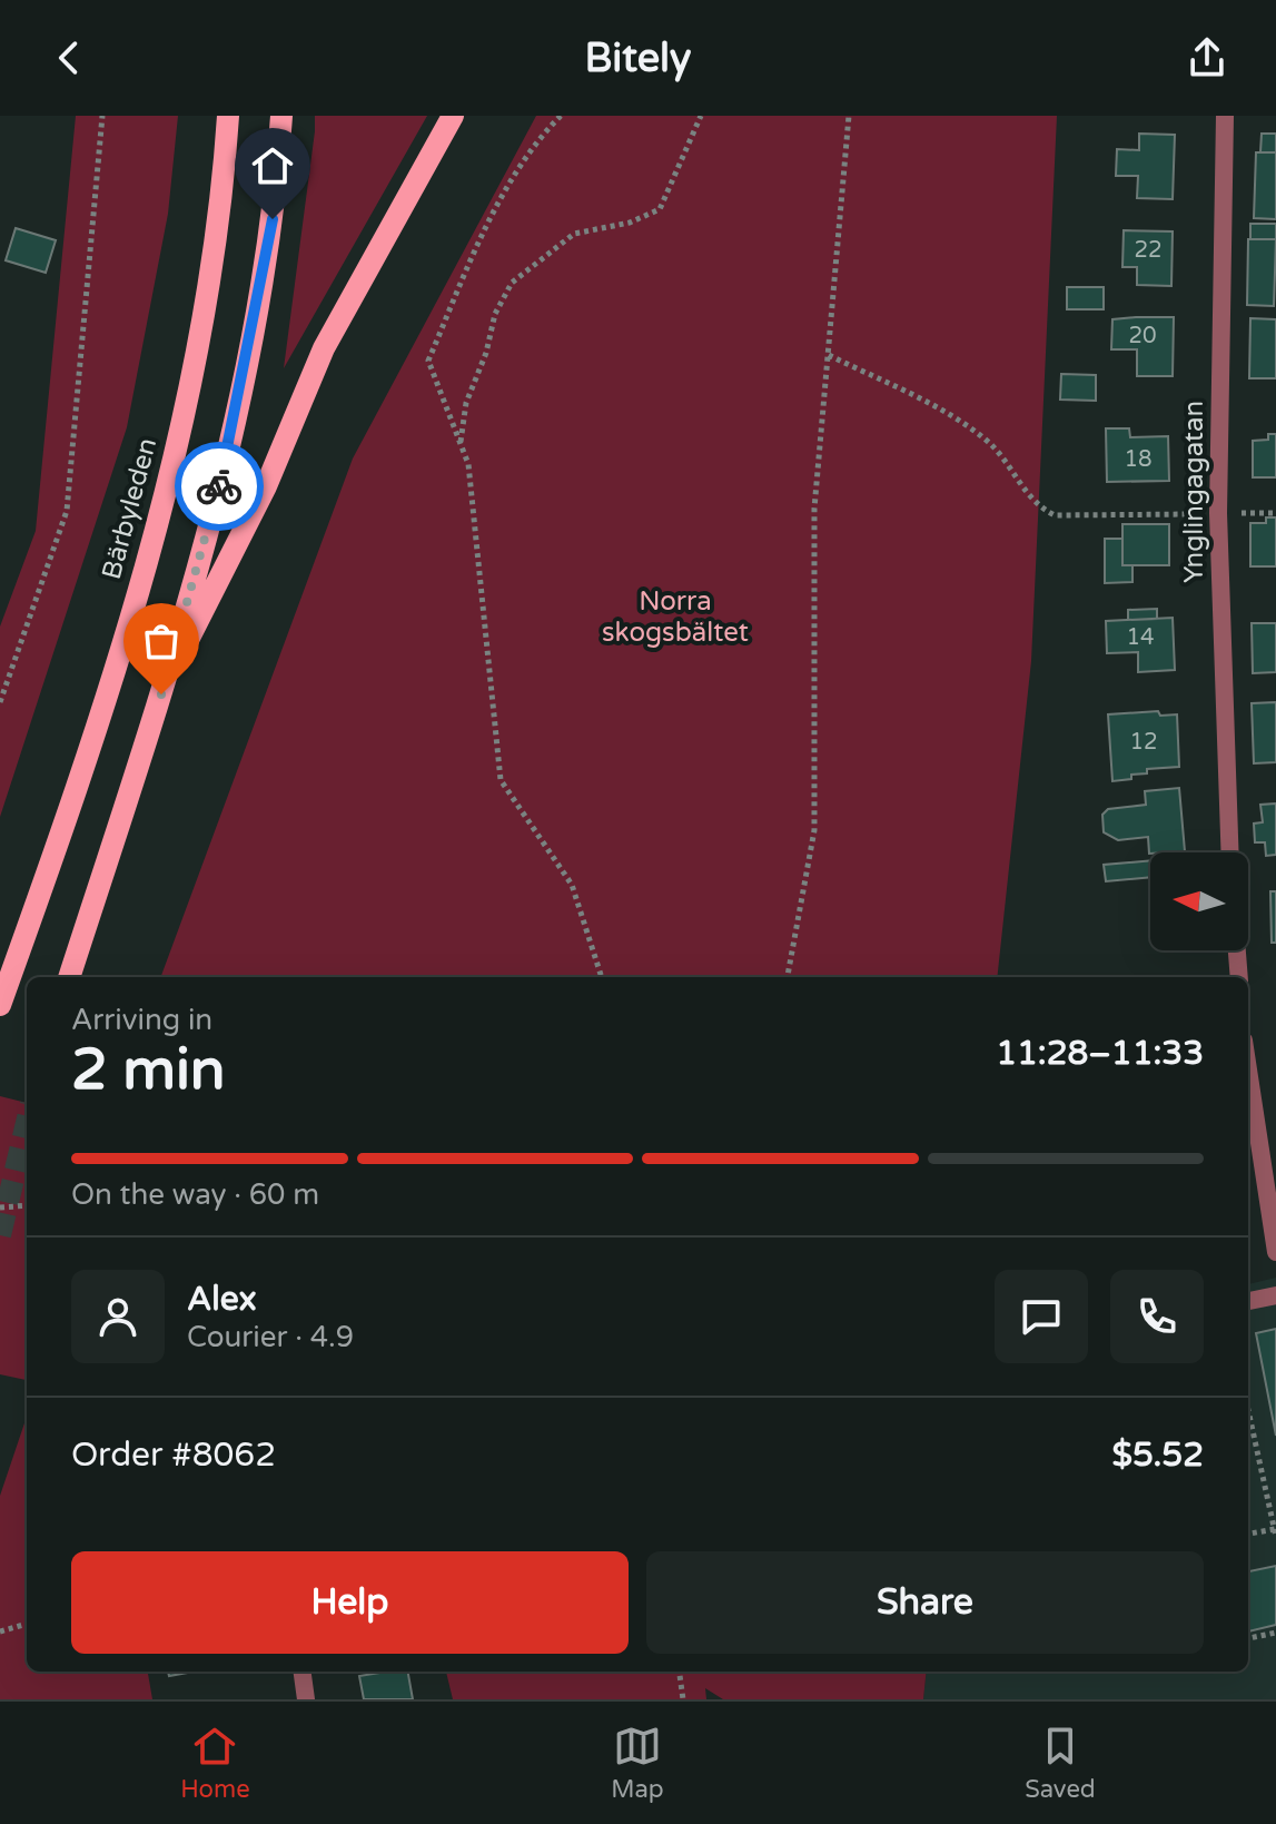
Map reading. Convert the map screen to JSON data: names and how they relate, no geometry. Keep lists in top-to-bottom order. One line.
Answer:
{"streets":{"main road":["Bärbyleden"],"street":["Ynglingagatan"]},"parks":["Norra skogsbältet"],"house_numbers":["22","20","18","14","12"],"north":"left","page":{"header":"Bitely","heading":["2 min","Arriving in","11:28–11:33"],"panel":["Alex","Courier · 4.9","Order #8062","$5.52"],"bar":"On the way · 60 m","buttons":["Help","Share"],"tabs":["Home","Map","Saved"]}}
